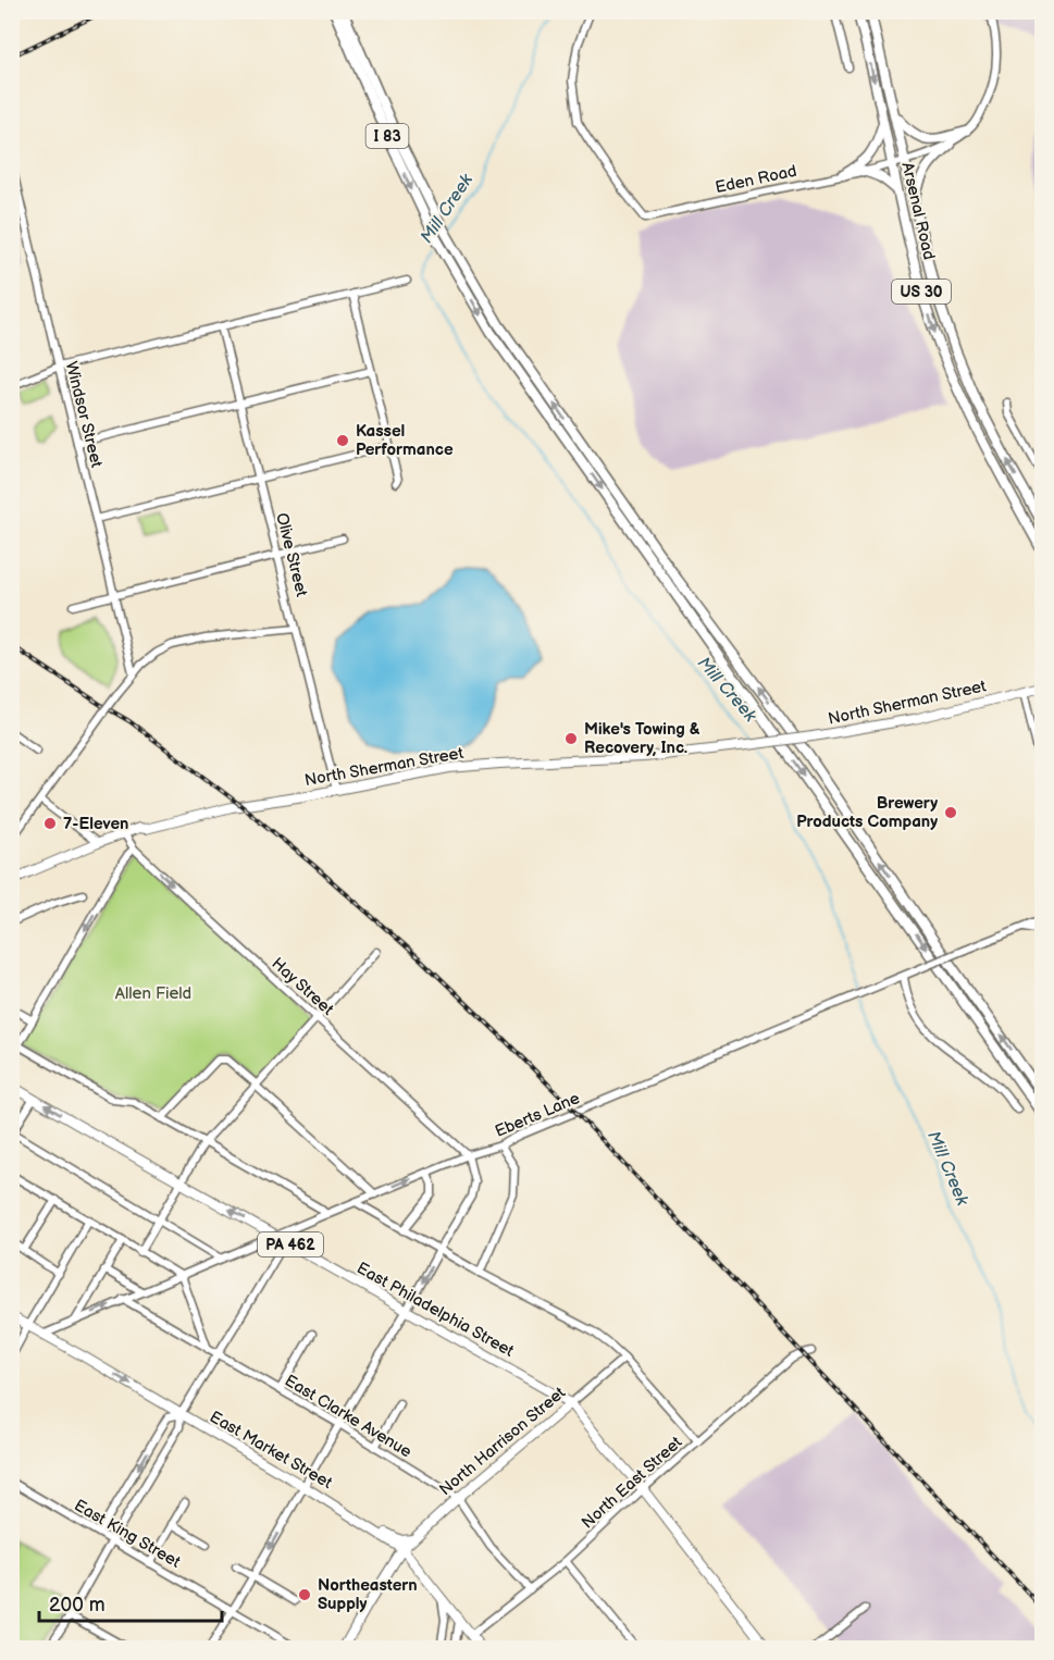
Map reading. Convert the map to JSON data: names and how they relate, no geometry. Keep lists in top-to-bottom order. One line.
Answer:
{"streets":{"highway":["I 83","Arsenal Road","US 30"],"main road":["North Sherman Street","PA 462","East Philadelphia Street","North Harrison Street","East Market Street"],"street":["Eden Road","Windsor Street","Olive Street","Hay Street","Eberts Lane","East Clarke Avenue","North East Street","East King Street"]},"crossings":[["Eden Road","Arsenal Road"],["Olive Street","North Sherman Street"],["North Sherman Street","Hay Street"],["Hay Street","Eberts Lane"],["Eberts Lane","East Philadelphia Street"],["Eberts Lane","East Clarke Avenue"],["Eberts Lane","East Market Street"],["East Philadelphia Street","North Harrison Street"],["East Philadelphia Street","North East Street"],["East Clarke Avenue","North Harrison Street"],["East Clarke Avenue","North East Street"],["North Harrison Street","East Market Street"],["East Market Street","North East Street"]],"one_way":["Hay Street"],"water":["Mill Creek"],"parks":["Allen Field"],"places":["Kassel Performance","Mike's Towing & Recovery, Inc.","Brewery Products Company","7-Eleven","Northeastern Supply"],"scale_bar":"200 m"}
